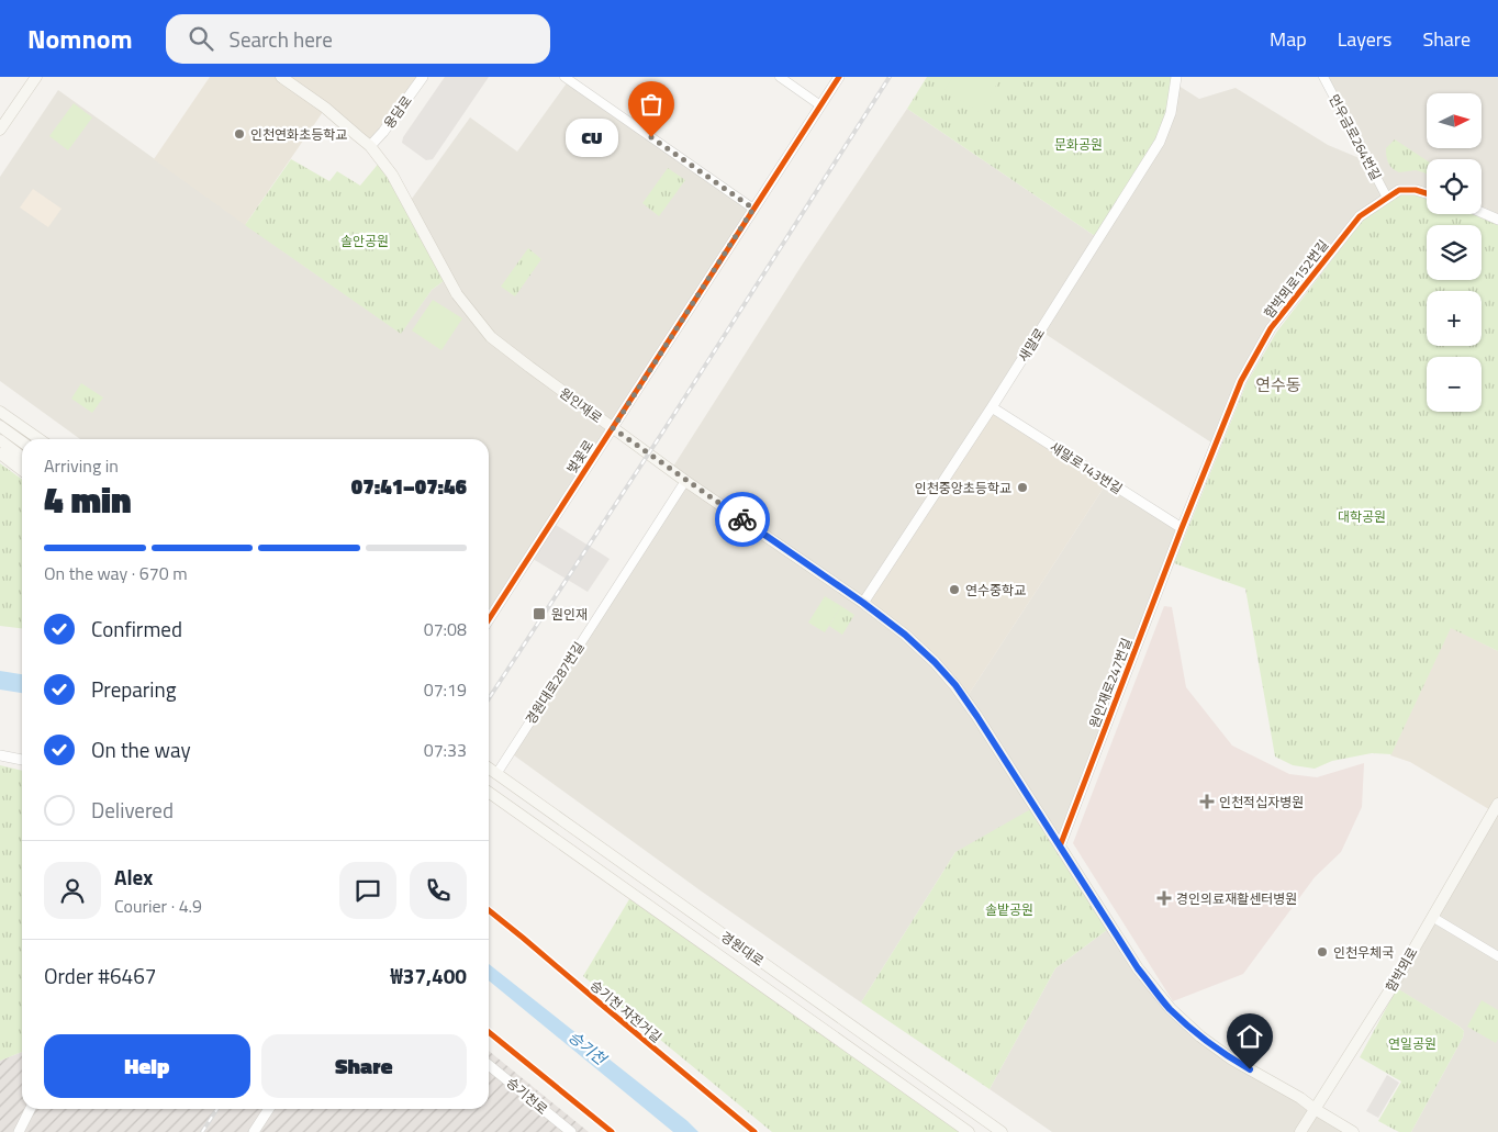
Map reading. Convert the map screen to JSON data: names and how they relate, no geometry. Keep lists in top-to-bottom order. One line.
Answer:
{"streets":{"main road":["원인재로","경원대로","함박뫼로"],"street":["용담로","먼우금로264번길","함박뫼로152번길","새말로","벚꽃로","새말로143번길","경원대로287번길","원인재로247번길","승기천로"],"cycle path":["승기천 자전거길"]},"crossings":[["용담로","원인재로"],["먼우금로264번길","함박뫼로152번길"],["함박뫼로152번길","새말로143번길"],["함박뫼로152번길","원인재로247번길"],["새말로","원인재로"],["새말로","새말로143번길"],["원인재로","벚꽃로"],["원인재로","경원대로287번길"],["원인재로","원인재로247번길"],["원인재로","함박뫼로"],["새말로143번길","원인재로247번길"],["경원대로287번길","경원대로"]],"districts":["연수동"],"water":["승기천"],"parks":["문화공원","솔안공원","대학공원","솔밭공원","연일공원"],"places":{"other":["인천연화초등학교","CU","인천중앙초등학교","연수중학교","인천우체국"],"transit":["원인재"],"health":["인천적십자병원","경인의료재활센터병원"]},"north":"right","page":{"header":"Nomnom","search":"Search here","nav":["Map","Layers","Share"],"map_buttons":["+","−"],"bubble":"CU","heading":["4 min","Arriving in","07:41–07:46"],"panel":["Alex","Courier · 4.9","Order #6467","₩37,400"],"bar":"On the way · 670 m","list":[["Confirmed","07:08"],["Preparing","07:19"],["On the way","07:33"],"Delivered"],"buttons":["Help","Share"]}}
